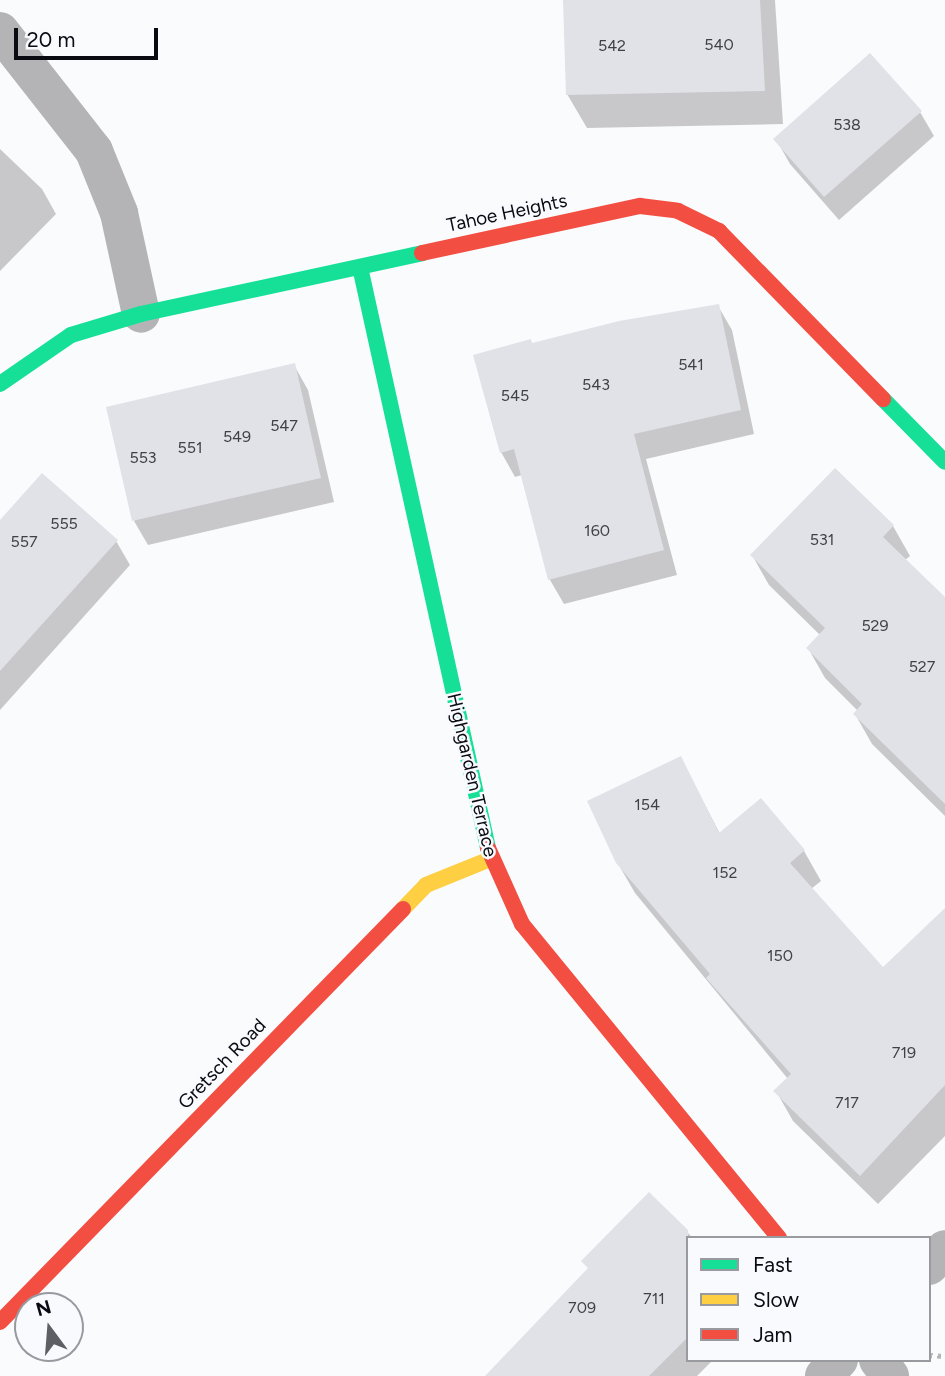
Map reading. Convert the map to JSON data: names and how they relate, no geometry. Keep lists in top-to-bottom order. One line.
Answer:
{"streets":{"street":["Tahoe Heights","Highgarden Terrace","Gretsch Road"]},"crossings":[["Tahoe Heights","Highgarden Terrace"],["Highgarden Terrace","Gretsch Road"]],"house_numbers":["540","542","538","541","543","545","547","549","551","553","555","160","531","557","529","527","154","152","150","719","717","711","709"],"legend":["Fast","Slow","Jam"],"scale_bar":"20 m","north":"top"}
